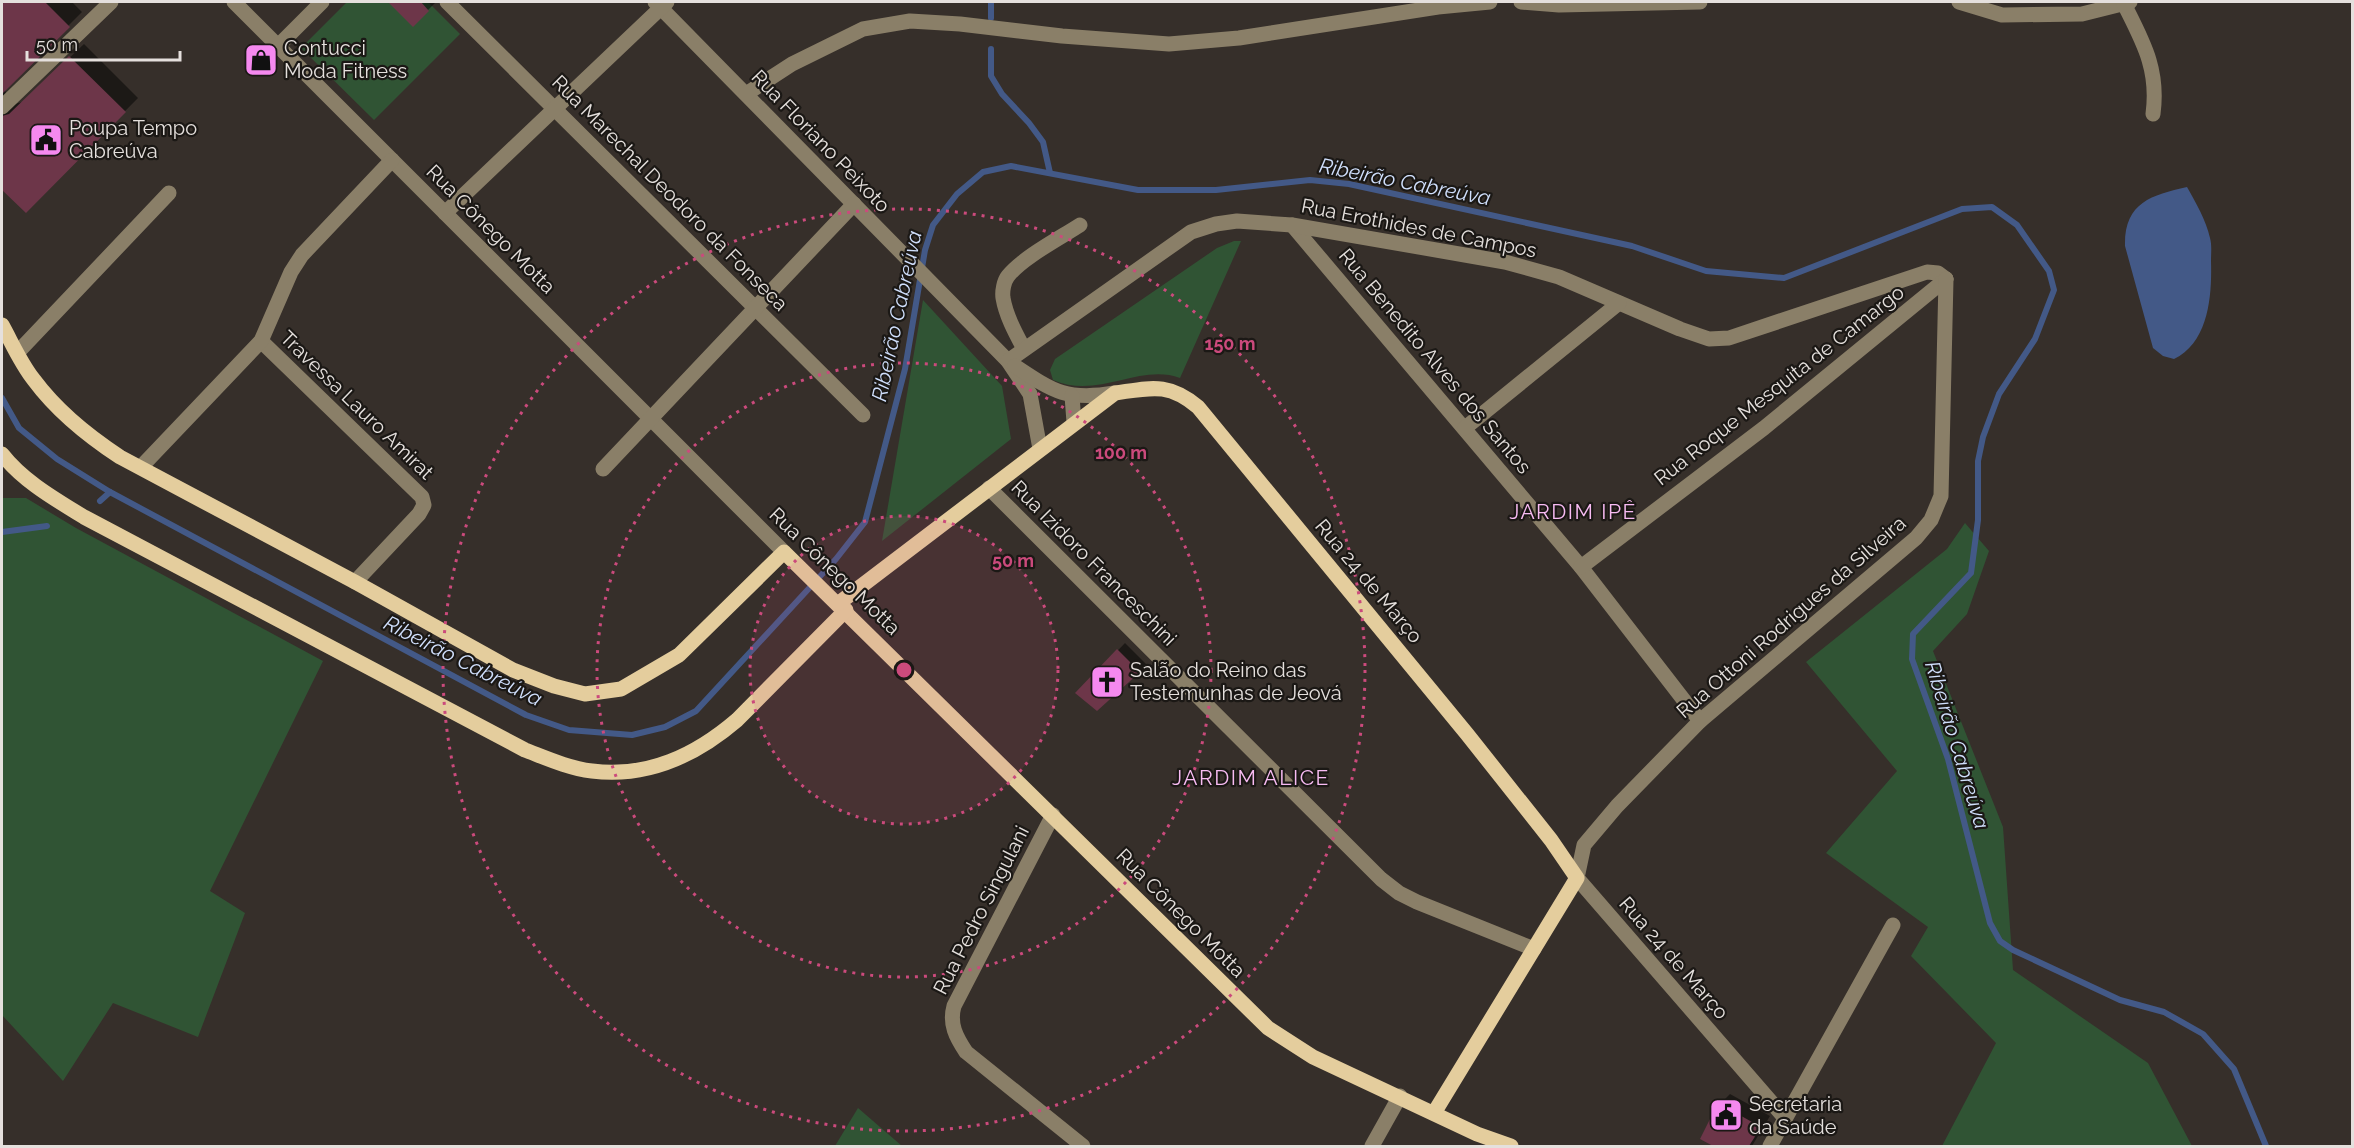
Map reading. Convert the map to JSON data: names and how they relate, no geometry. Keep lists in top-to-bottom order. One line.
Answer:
{"streets":{"main road":["Rua Cônego Motta","Rua 24 de Março"],"street":["Rua Floriano Peixoto","Rua Marechal Deodoro da Fonseca","Rua Erothides de Campos","Rua Benedito Alves dos Santos","Rua Roque Mesquita de Camargo","Travessa Lauro Amirat","Rua Izidoro Franceschini","Rua Ottoni Rodrigues da Silveira","Rua Pedro Singulani"]},"crossings":[["Rua Floriano Peixoto","Rua Erothides de Campos"],["Rua Erothides de Campos","Rua Benedito Alves dos Santos"],["Rua Erothides de Campos","Rua Roque Mesquita de Camargo"],["Rua Erothides de Campos","Rua Ottoni Rodrigues da Silveira"],["Rua Cônego Motta","Rua 24 de Março"],["Rua Cônego Motta","Rua Pedro Singulani"],["Rua Benedito Alves dos Santos","Rua Roque Mesquita de Camargo"],["Rua Benedito Alves dos Santos","Rua Ottoni Rodrigues da Silveira"],["Rua Roque Mesquita de Camargo","Rua Ottoni Rodrigues da Silveira"],["Rua Izidoro Franceschini","Rua 24 de Março"],["Rua 24 de Março","Rua Ottoni Rodrigues da Silveira"]],"districts":["JARDIM IPÊ","JARDIM ALICE"],"water":["Ribeirão Cabreúva"],"places":{"shop":["Contucci Moda Fitness"],"public building":["Poupa Tempo Cabreúva","Secretaria da Saúde"],"church":["Salão do Reino das Testemunhas de Jeová"]},"scale_bar":"50 m","rings":["150 m","100 m","50 m"]}
